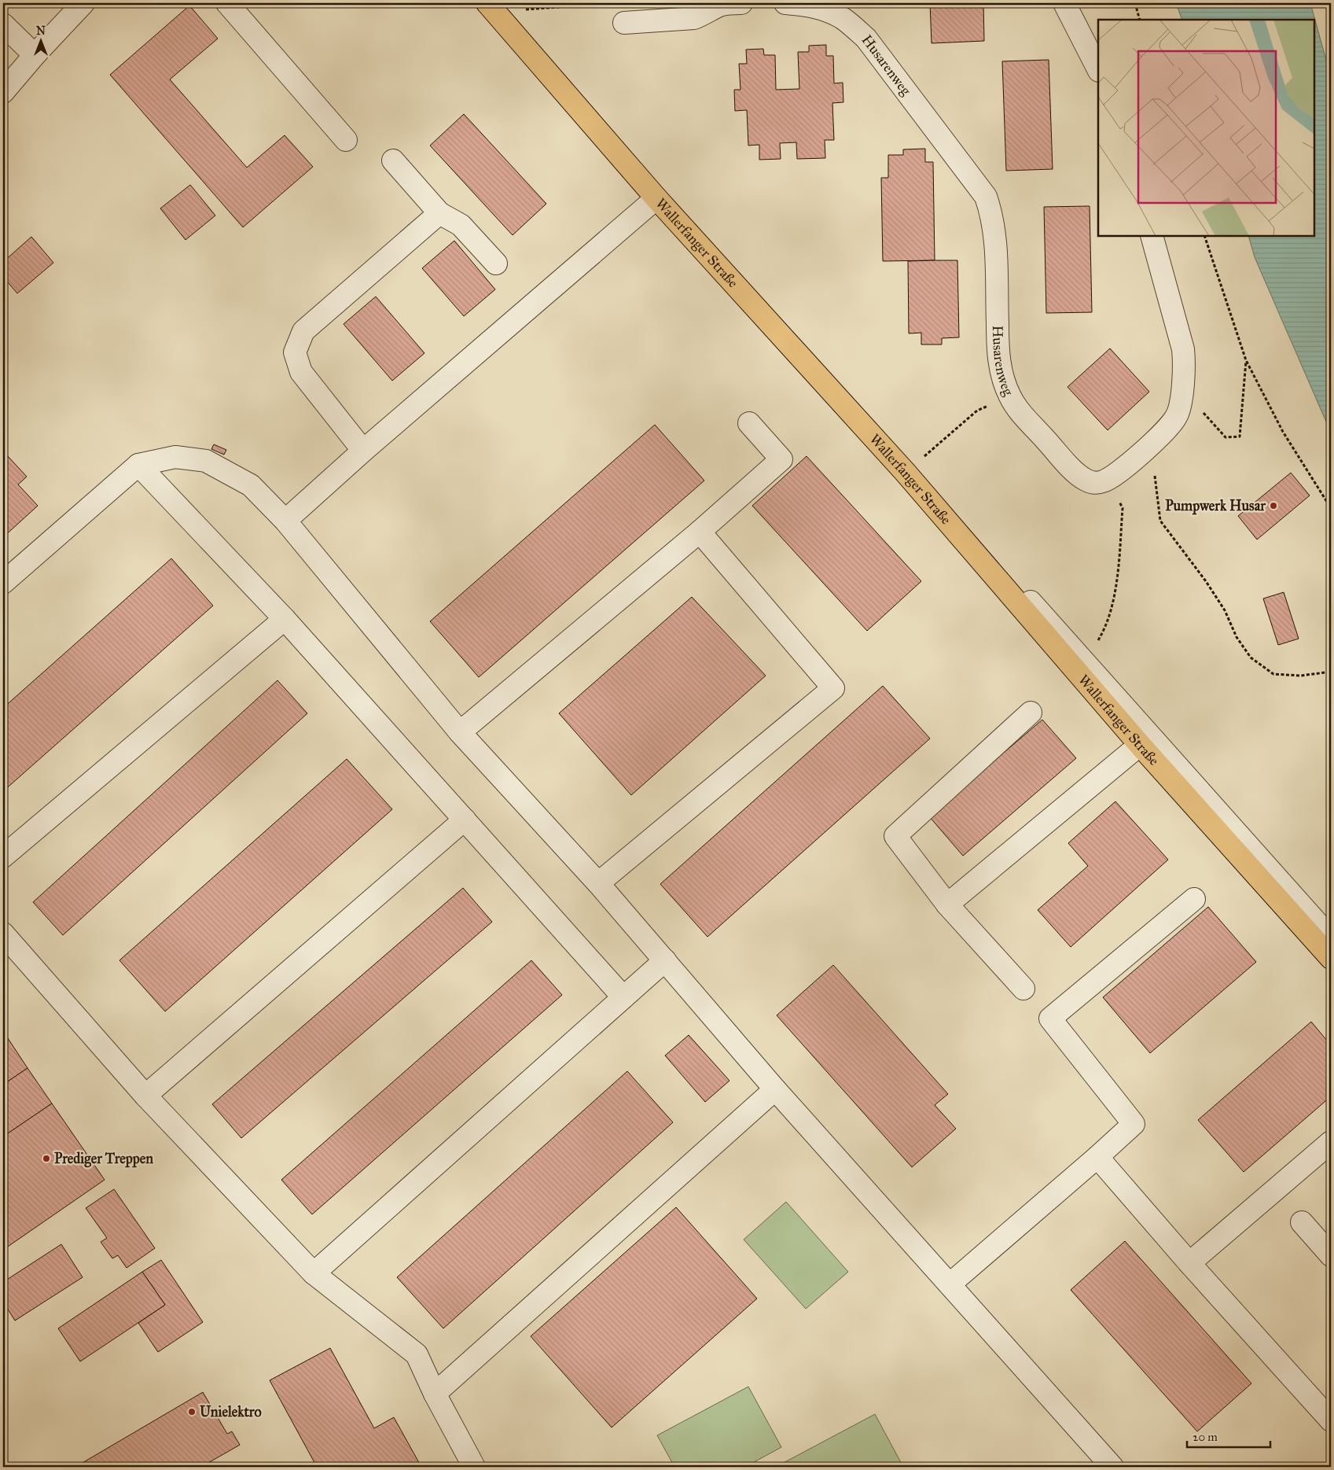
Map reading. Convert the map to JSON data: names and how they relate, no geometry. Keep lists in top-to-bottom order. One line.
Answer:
{"streets":{"main road":["Wallerfanger Straße"],"street":["Husarenweg"]},"places":["Pumpwerk Husar","Prediger Treppen","Unielektro"],"scale_bar":"20 m","north":"top"}
